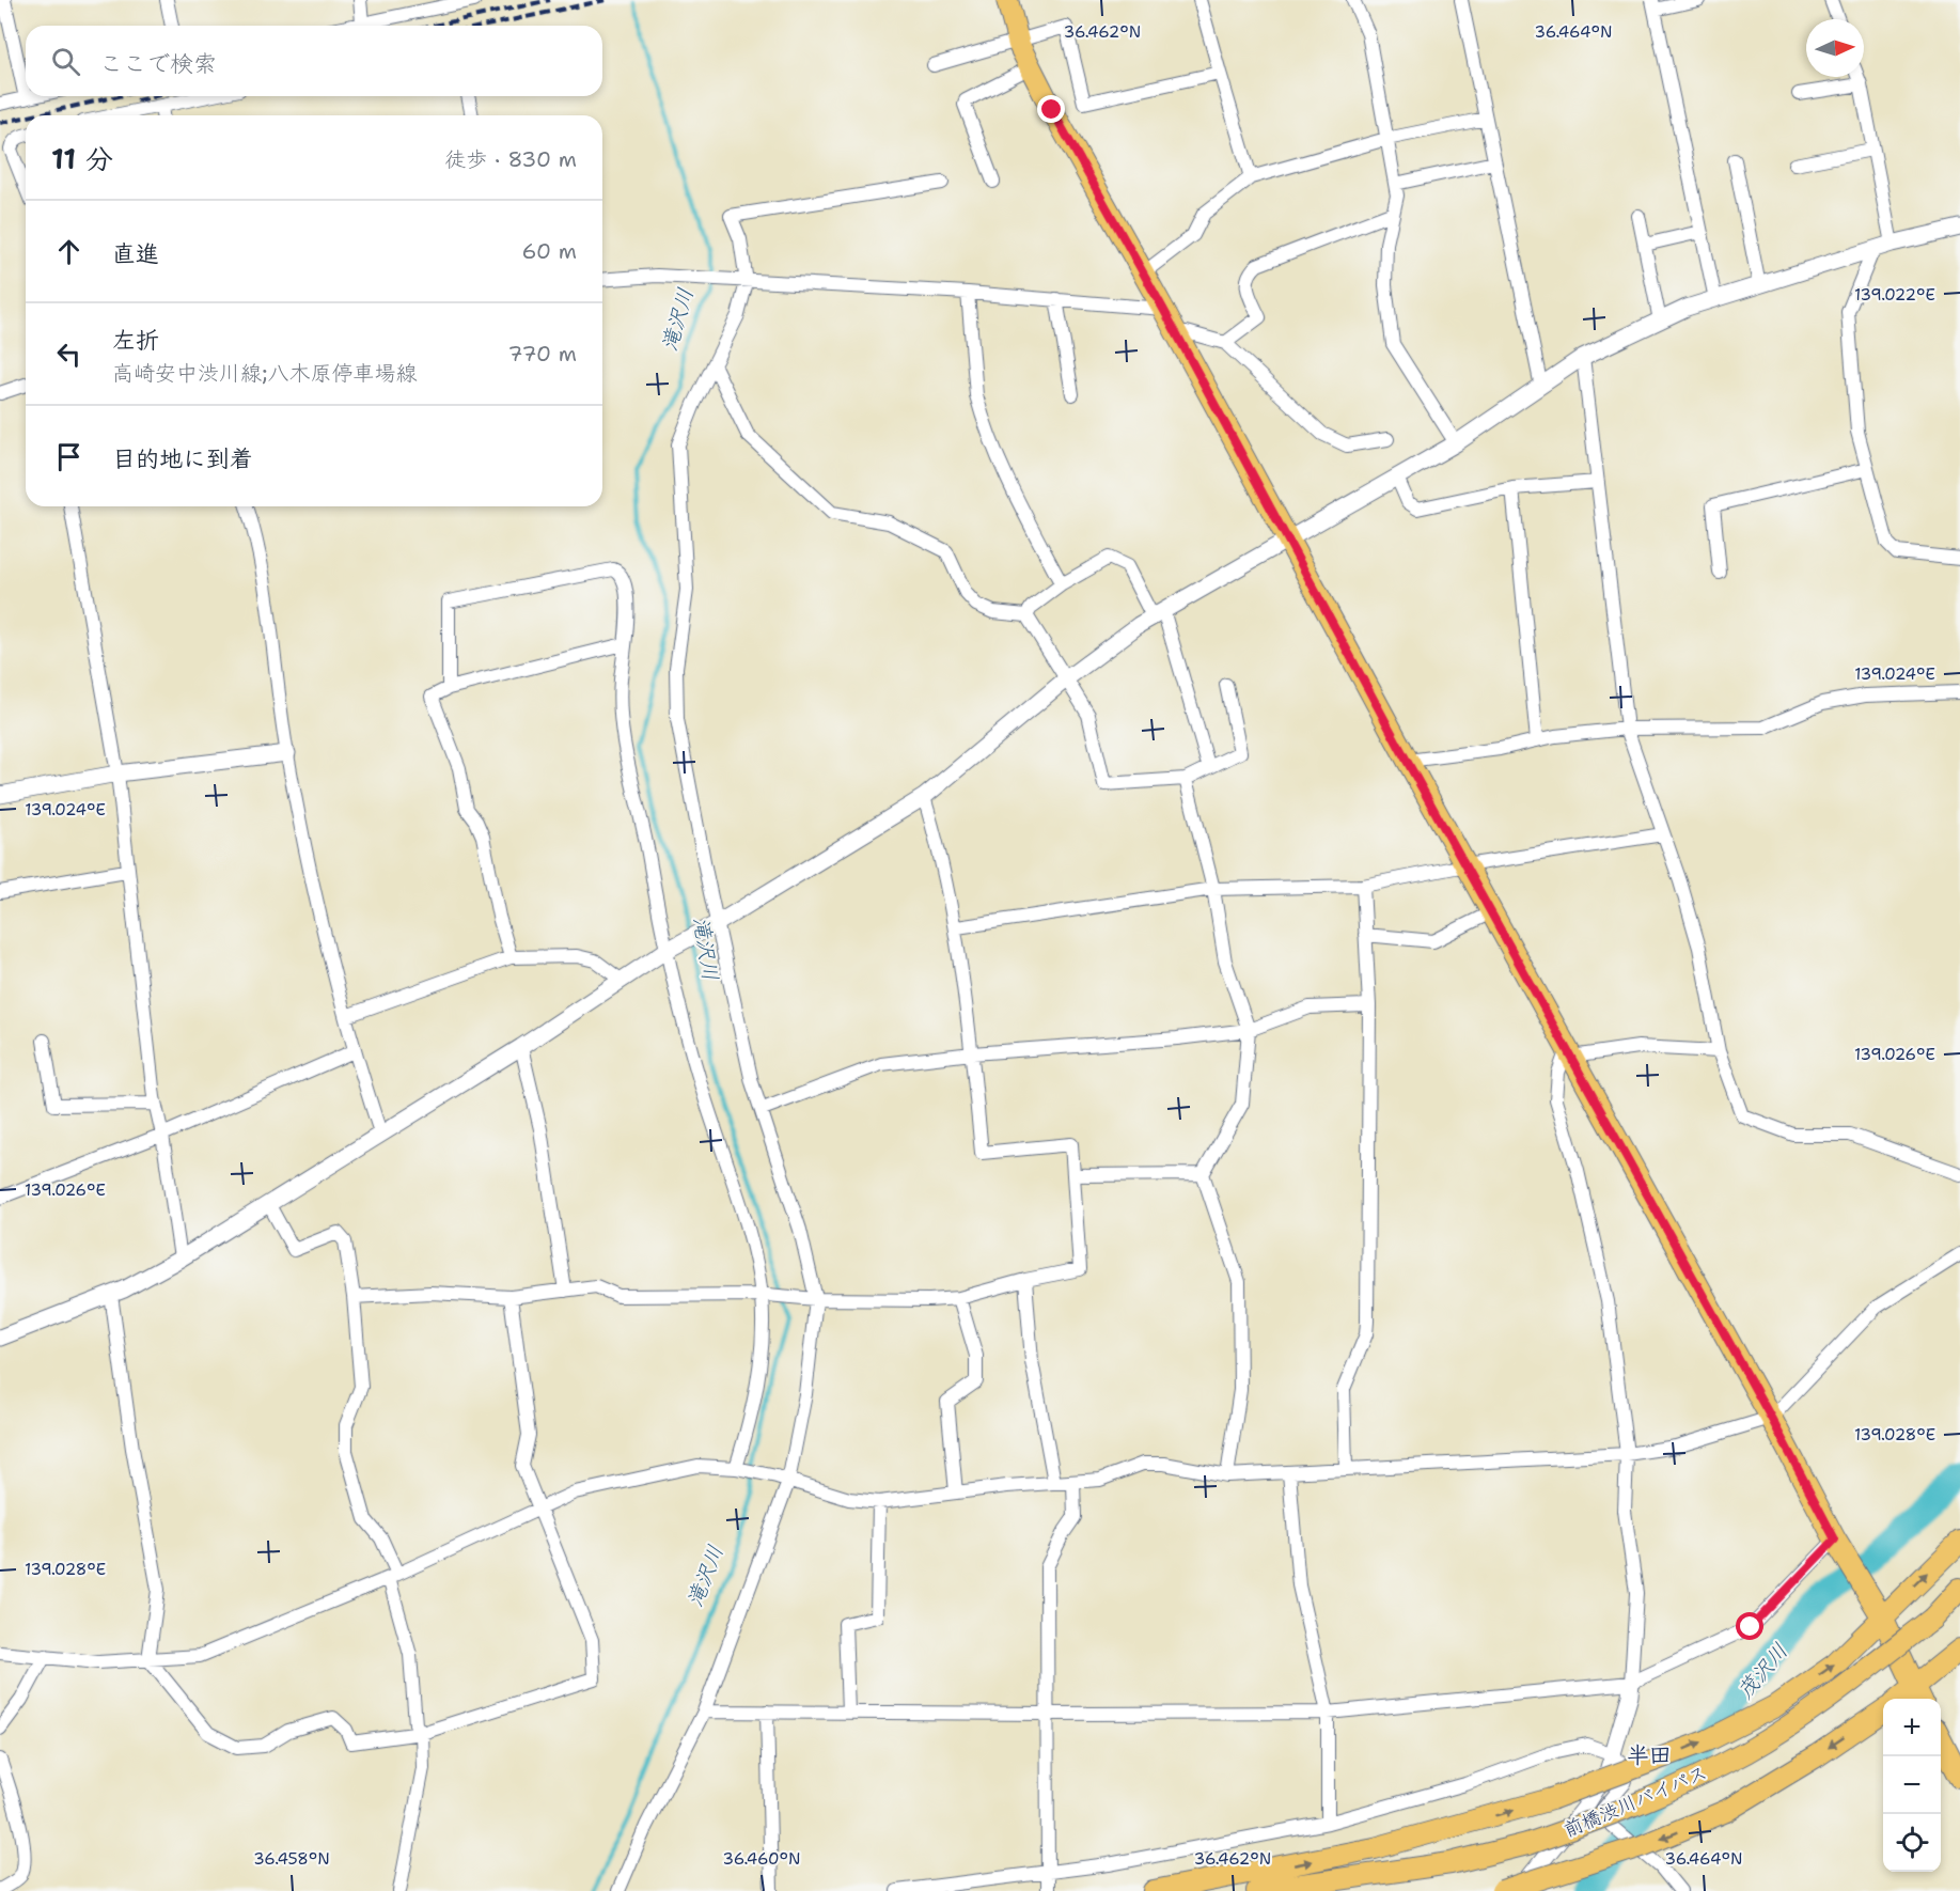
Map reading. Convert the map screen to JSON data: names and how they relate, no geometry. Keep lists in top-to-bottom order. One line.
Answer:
{"streets":{"main road":["前橋渋川バイパス"]},"districts":["半田"],"water":["滝沢川","茂沢川"],"north":"right","page":{"search":"ここで検索","heading":["11 分","徒歩 · 830 m"],"list":[["直進","60 m"],["左折","高崎安中渋川線;八木原停車場線","770 m"],"目的地に到着"],"map_buttons":["+","−"]},"coordinates":["36.462°N","36.464°N","139.022°E","139.024°E","139.026°E","139.028°E","36.458°N","36.460°N"]}
